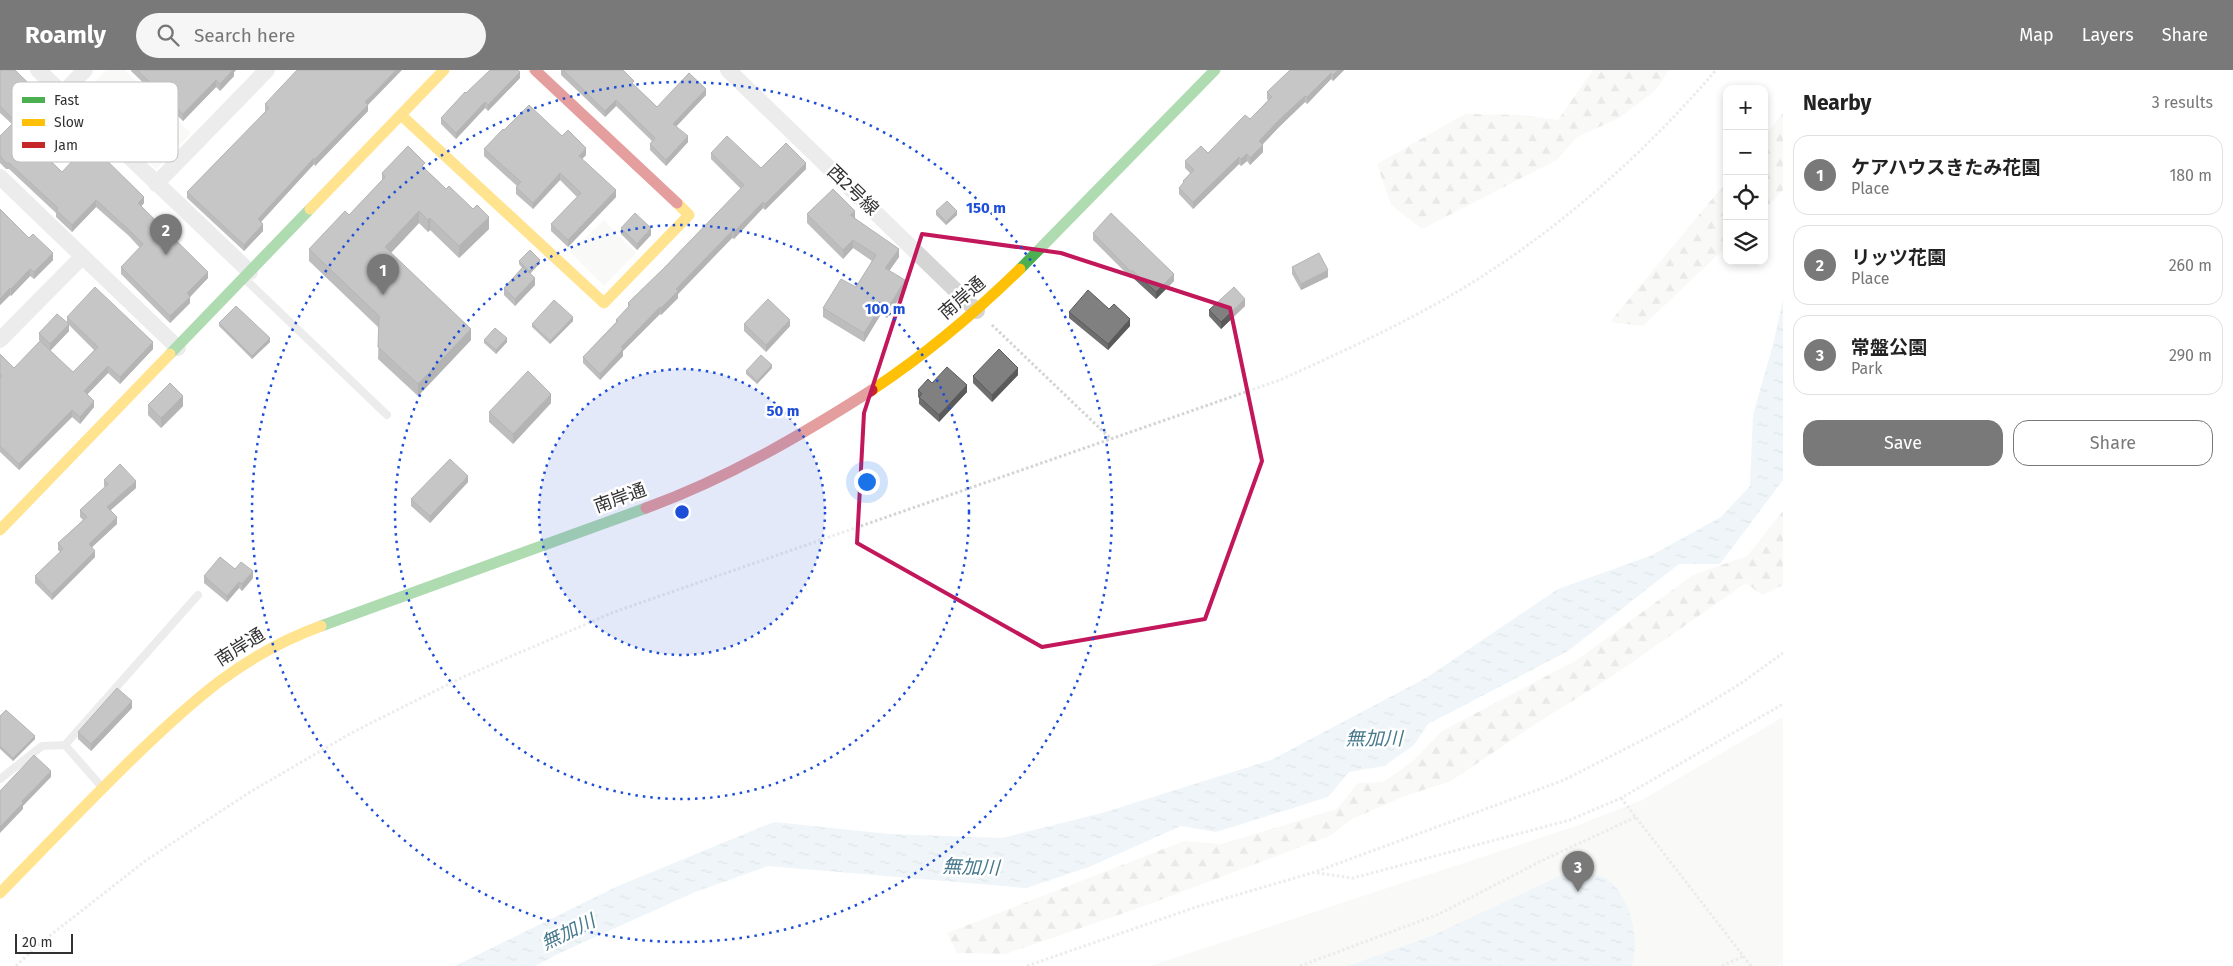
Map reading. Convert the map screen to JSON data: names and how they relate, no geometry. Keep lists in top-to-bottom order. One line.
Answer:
{"streets":{"main road":["南岸通"],"street":["西2号線"]},"crossings":[["西2号線","南岸通"]],"water":["無加川"],"legend":["Fast","Slow","Jam"],"scale_bar":"20 m","page":{"header":"Roamly","search":"Search here","nav":["Map","Layers","Share"],"heading":["Nearby","3 results"],"map_buttons":["+","−"],"list":[{"mark":"1","name":"ケアハウスきたみ花園","note":"Place","value":"180 m"},{"mark":"2","name":"リッツ花園","note":"Place","value":"260 m"},{"mark":"3","name":"常盤公園","note":"Park","value":"290 m"}],"pins":["2","1","3"],"buttons":["Save","Share"],"scale":"20 m"},"rings":["150 m","100 m","50 m"]}
